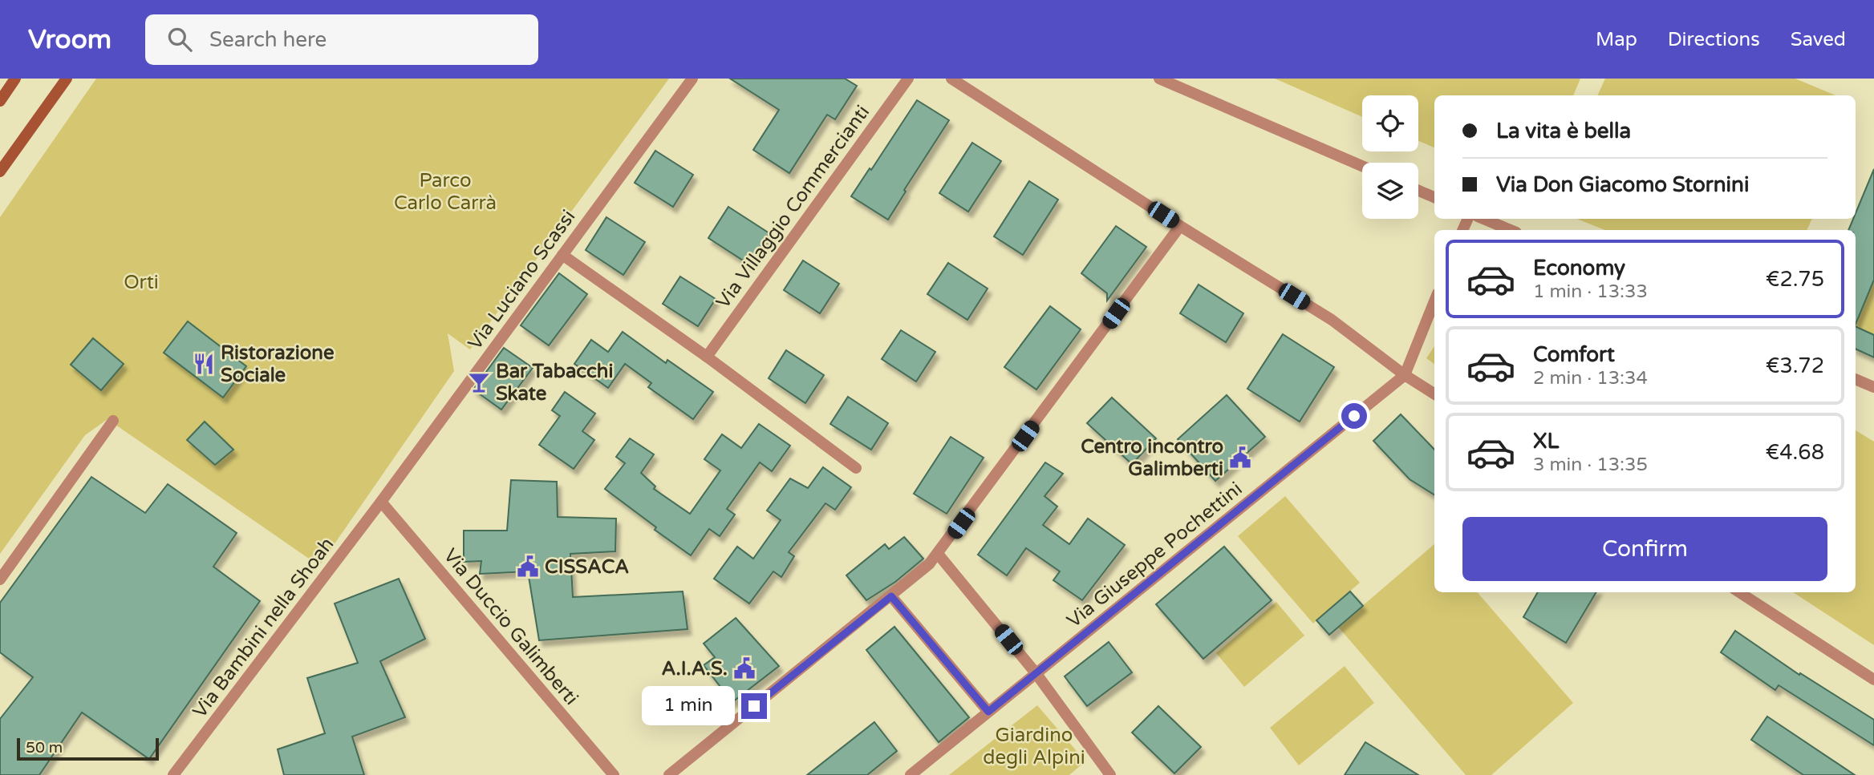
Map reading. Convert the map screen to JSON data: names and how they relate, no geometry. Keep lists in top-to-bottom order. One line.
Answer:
{"streets":{"street":["Via Villaggio Commercianti","Via Luciano Scassi","Via Giuseppe Pochettini","Via Duccio Galimberti","Via Bambini nella Shoah"]},"crossings":[["Via Luciano Scassi","Via Duccio Galimberti"],["Via Luciano Scassi","Via Bambini nella Shoah"],["Via Duccio Galimberti","Via Bambini nella Shoah"]],"parks":["Parco Carlo Carrà","Orti","Giardino degli Alpini"],"places":{"restaurant":["Ristorazione Sociale"],"bar":["Bar Tabacchi Skate"],"public building":["Centro incontro Galimberti","CISSACA","A.I.A.S."]},"scale_bar":"50 m","page":{"header":"Vroom","search":"Search here","nav":["Map","Directions","Saved"],"banner":["La vita è bella","Via Don Giacomo Stornini"],"list":[{"name":"Economy","note":"1 min · 13:33","value":"€2.75"},{"name":"Comfort","note":"2 min · 13:34","value":"€3.72"},{"name":"XL","note":"3 min · 13:35","value":"€4.68"}],"buttons":"Confirm","bubble":"1 min","scale":"50 m"}}
